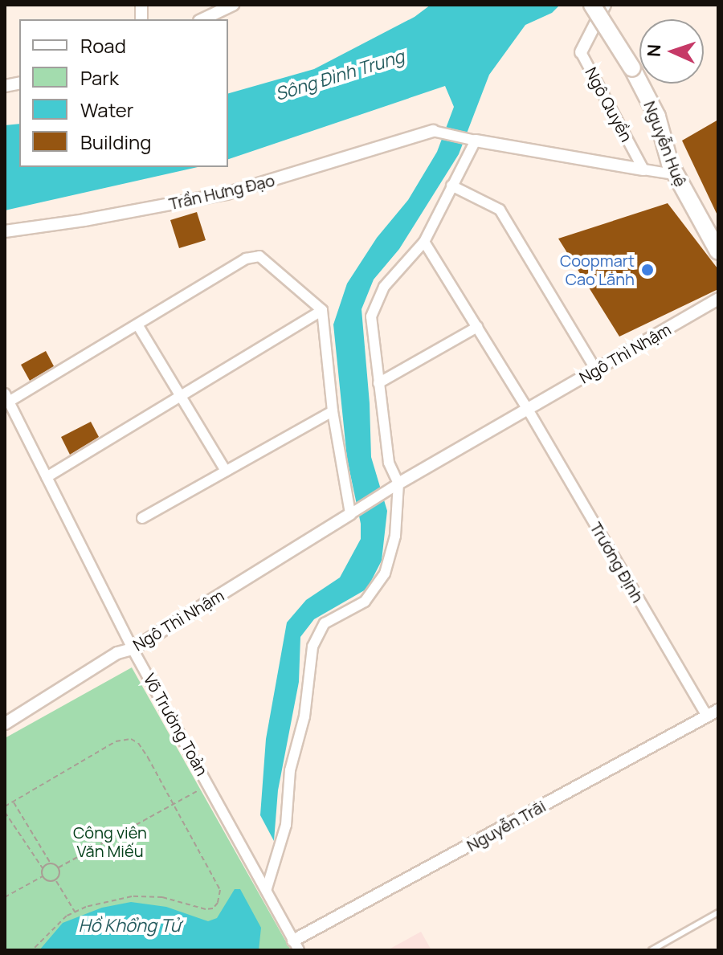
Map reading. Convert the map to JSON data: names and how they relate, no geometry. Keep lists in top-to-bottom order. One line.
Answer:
{"streets":{"highway":["Nguyễn Huệ"],"street":["Ngô Quyền","Trần Hưng Đạo","Ngô Thì Nhậm","Trương Định","Võ Trường Toản","Nguyễn Trãi"]},"crossings":[["Ngô Thì Nhậm","Trương Định"],["Ngô Thì Nhậm","Võ Trường Toản"],["Trương Định","Nguyễn Trãi"],["Võ Trường Toản","Nguyễn Trãi"]],"water":["Sông Đình Trung","Hồ Khổng Tử"],"parks":["Công viên Văn Miếu"],"places":["Coopmart Cao Lãnh"],"legend":["Road","Park","Water","Building"],"north":"left"}
